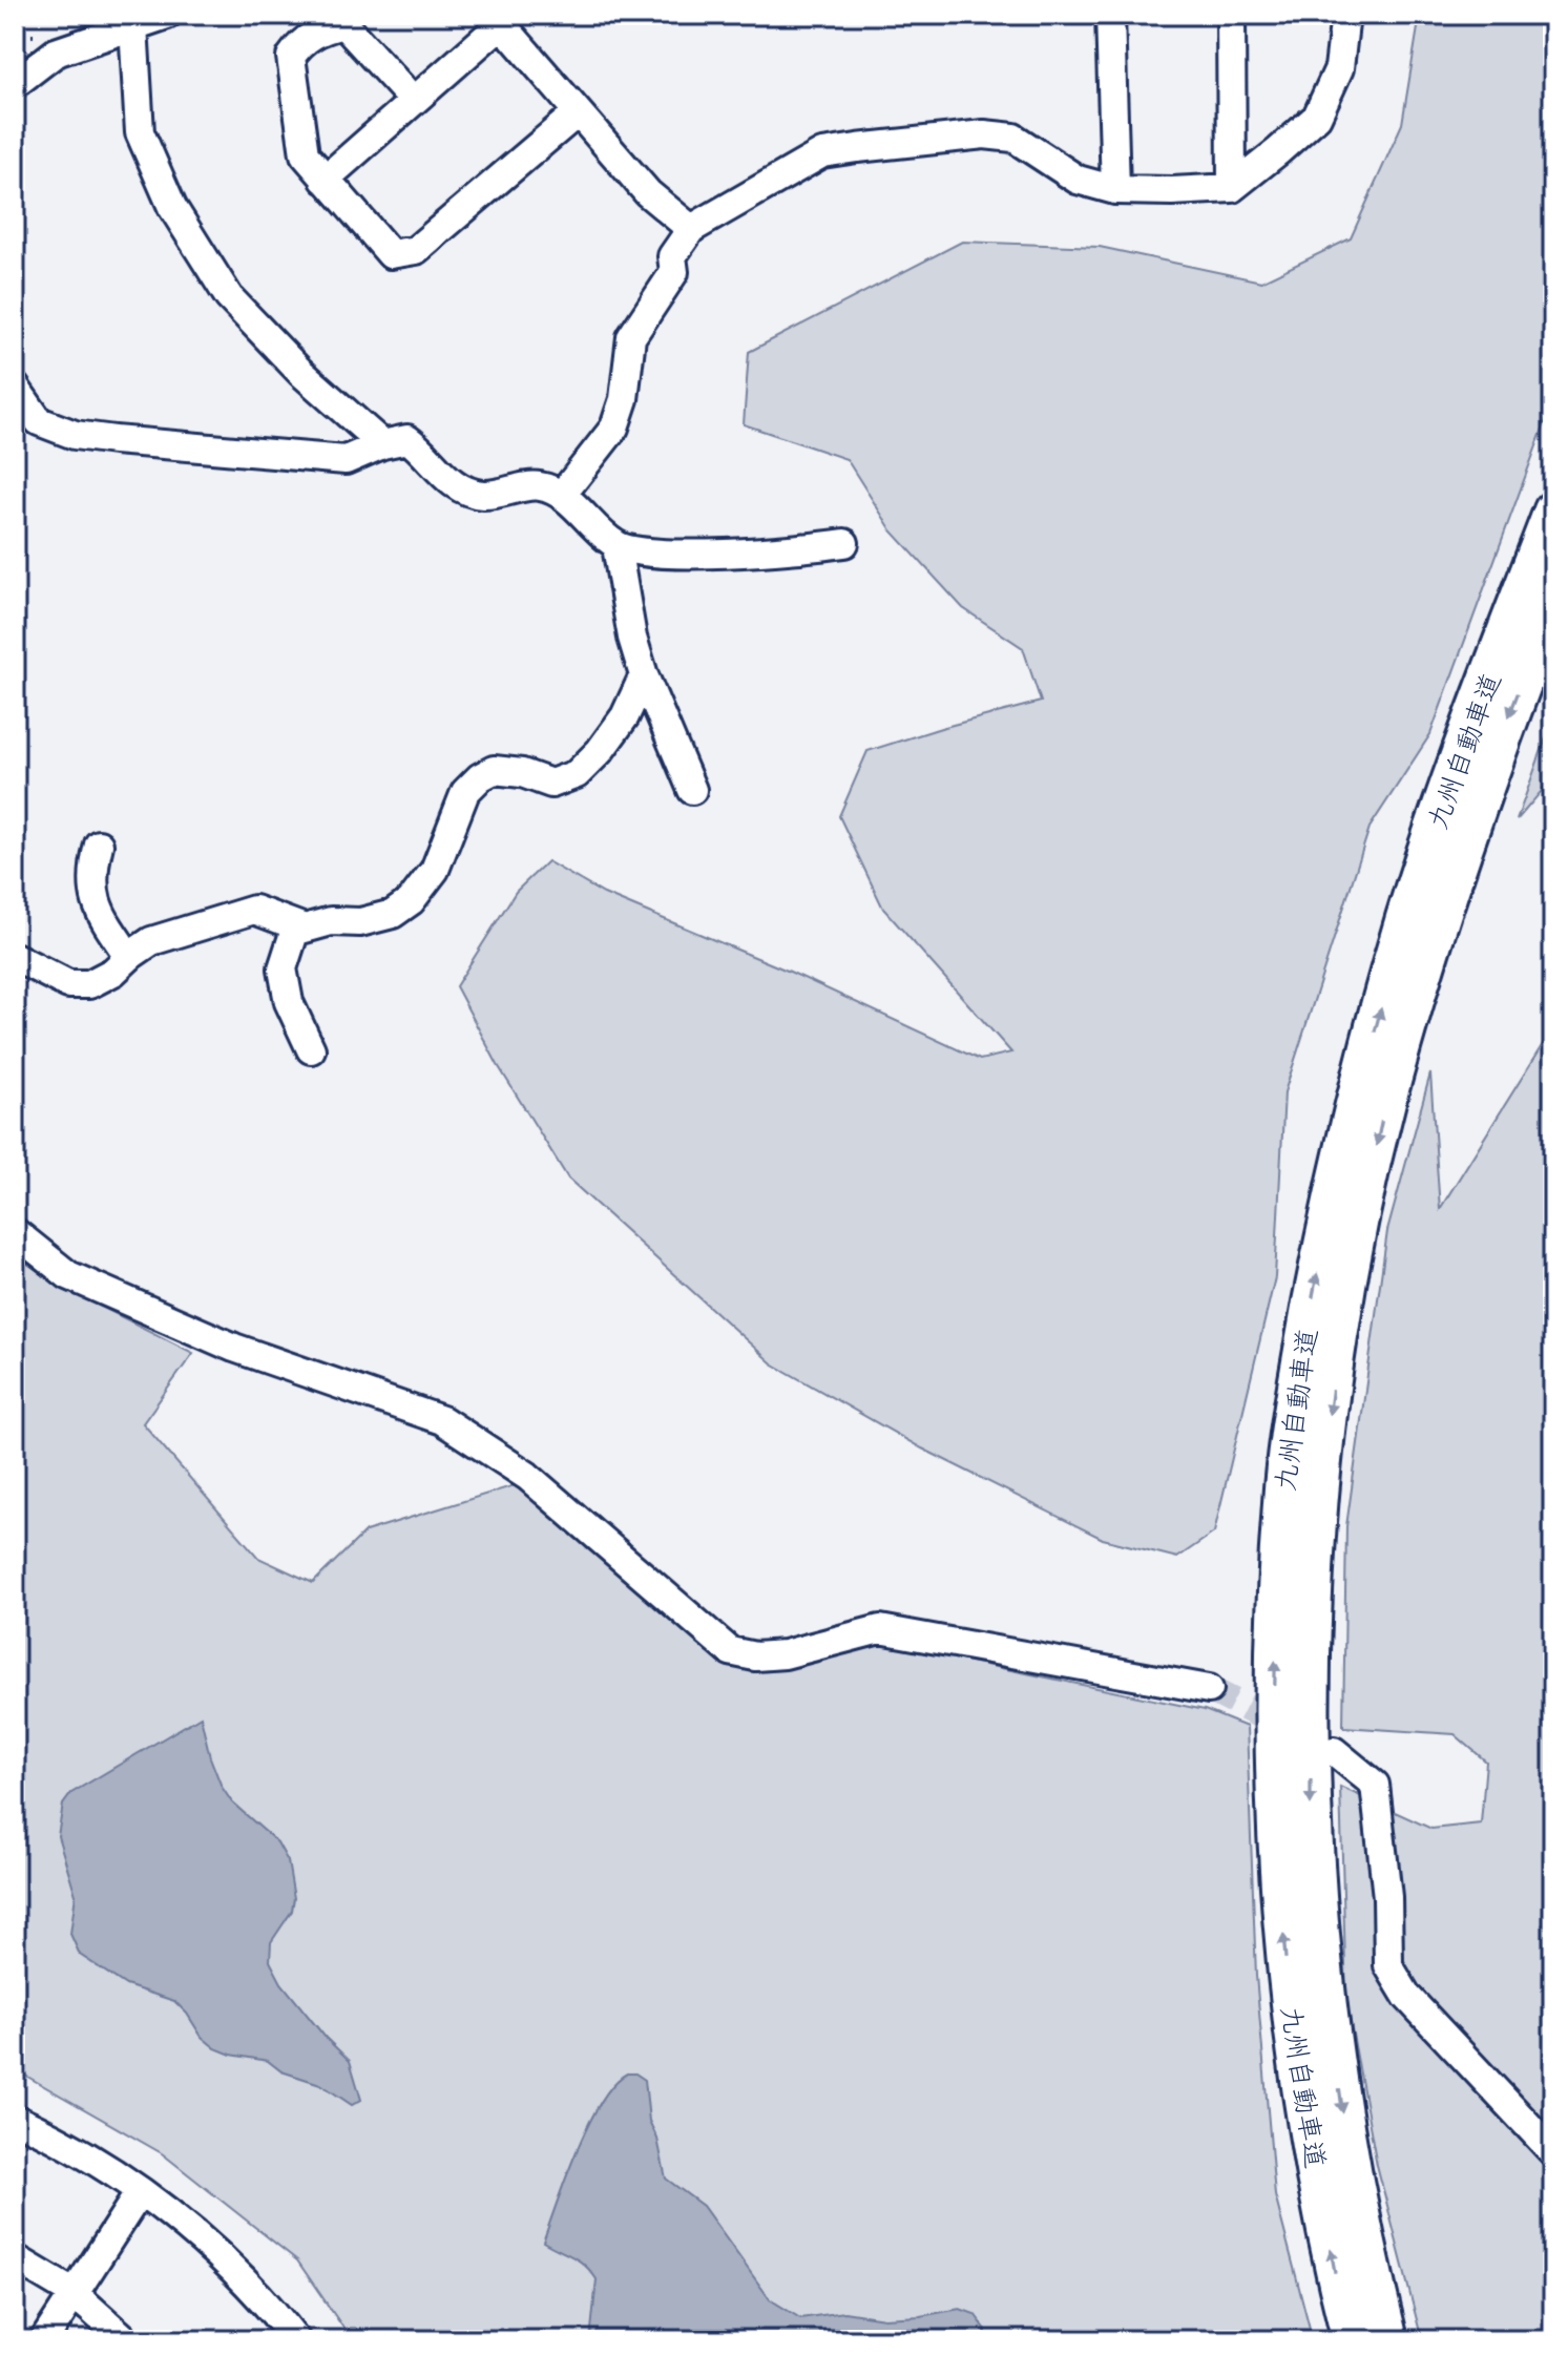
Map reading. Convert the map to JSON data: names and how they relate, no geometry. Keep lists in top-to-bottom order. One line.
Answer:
{"streets":{"highway":["九州自動車道"]}}
